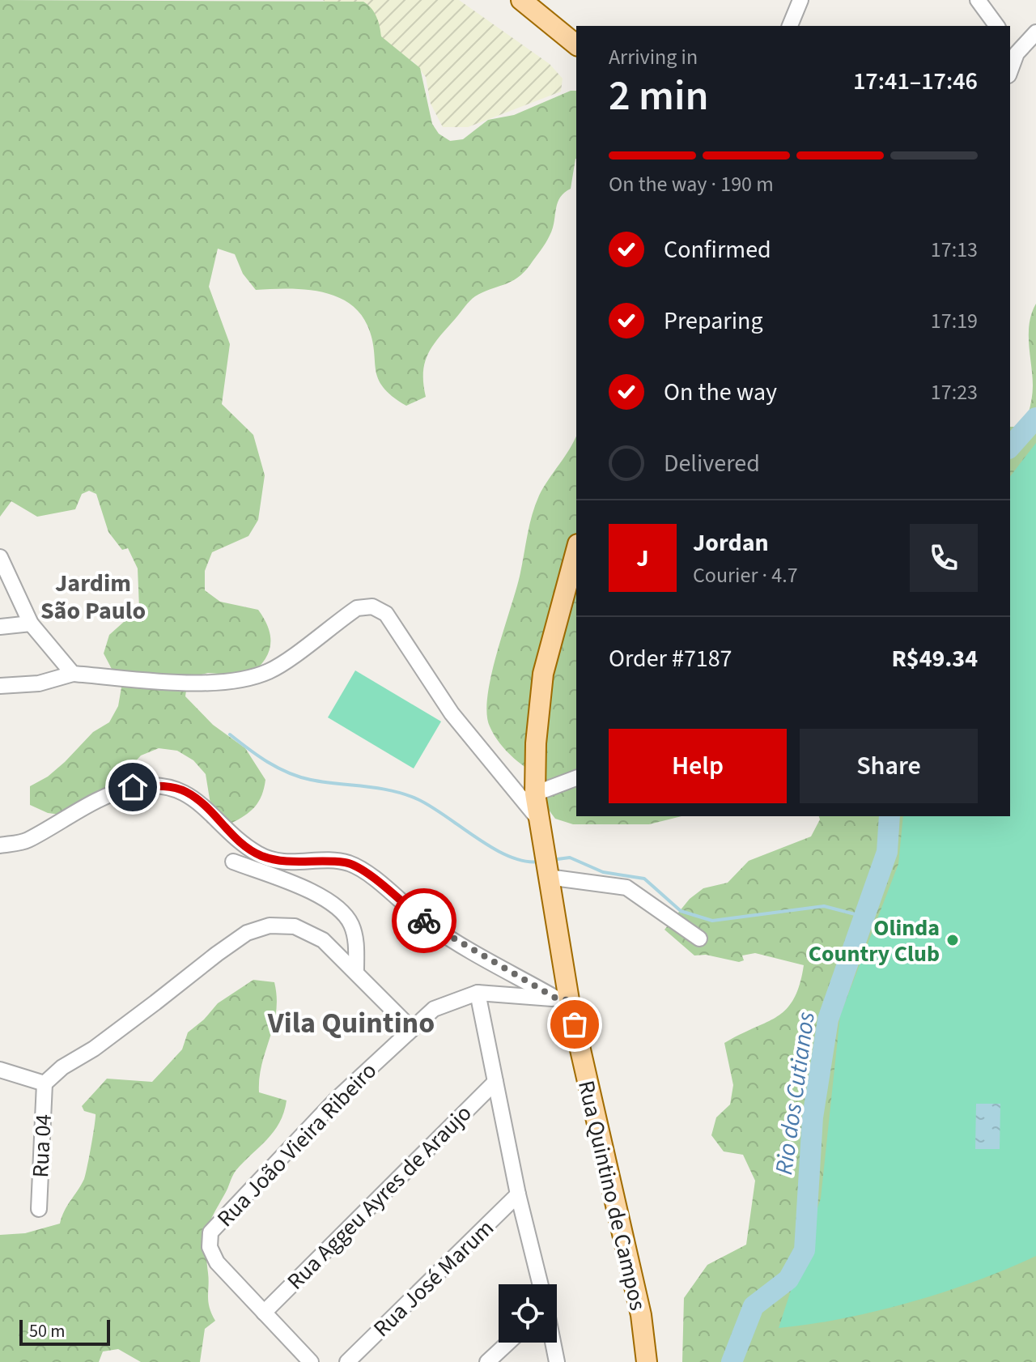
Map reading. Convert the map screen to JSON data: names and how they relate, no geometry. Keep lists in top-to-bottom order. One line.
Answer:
{"streets":{"main road":["Rua Quintino de Campos"],"street":["Rua João Vieira Ribeiro","Rua 04","Rua Aggeu Ayres de Araujo","Rua José Marum"]},"crossings":[["Rua João Vieira Ribeiro","Rua Aggeu Ayres de Araujo"]],"districts":["Jardim São Paulo","Vila Quintino"],"water":["Rio dos Cutianos"],"places":["Olinda Country Club"],"scale_bar":"50 m","page":{"heading":["2 min","Arriving in","17:41–17:46"],"panel":["Jordan","Courier · 4.7","Order #7187","R$49.34"],"bar":"On the way · 190 m","list":[["Confirmed","17:13"],["Preparing","17:19"],["On the way","17:23"],"Delivered"],"round":"J","buttons":["Help","Share"],"scale":"50 m"}}
